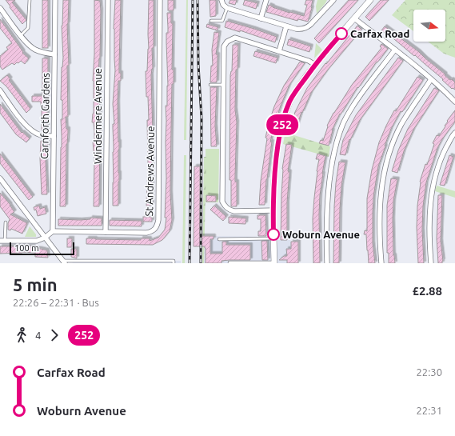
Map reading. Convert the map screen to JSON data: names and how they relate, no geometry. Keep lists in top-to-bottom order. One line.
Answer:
{"streets":{"street":["Carnforth Gardens","Windermere Avenue","St Andrews Avenue"]},"crossings":[["Carnforth Gardens","St Andrews Avenue"],["Windermere Avenue","St Andrews Avenue"]],"places":["Carfax Road","Woburn Avenue"],"lines":["bus line 252"],"scale_bar":"100 m","north":"right","page":{"on_map":"252","scale":"100 m","heading":["5 min","22:26 – 22:31 · Bus","£2.88"],"legs":["4","252"],"list":[{"name":"Carfax Road","value":"22:30"},{"name":"Woburn Avenue","value":"22:31"}]}}
